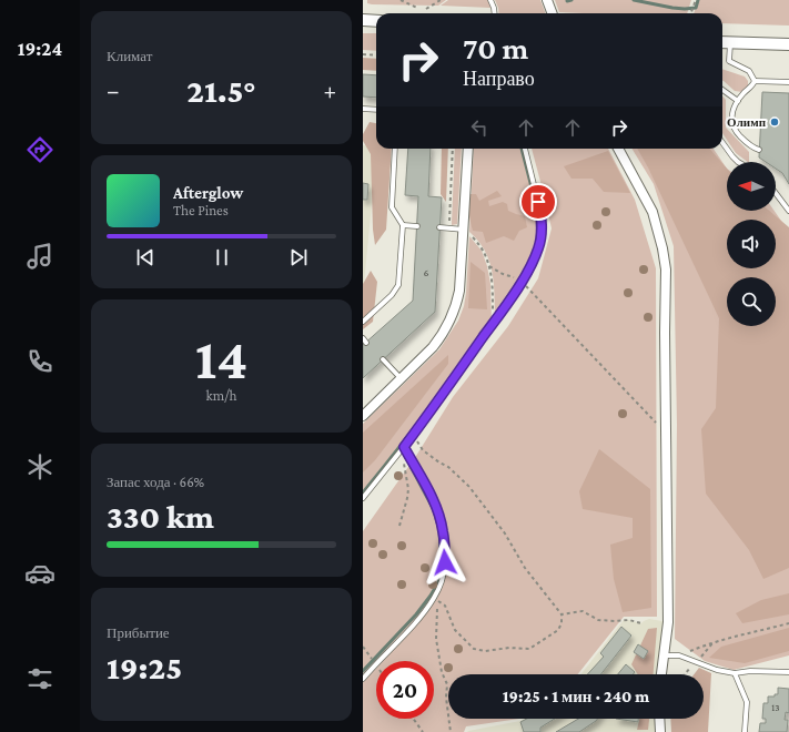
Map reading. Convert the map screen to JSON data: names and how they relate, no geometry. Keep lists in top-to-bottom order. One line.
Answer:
{"places":["Олимп"],"house_numbers":["6","13"],"north":"left","page":{"tabs":"19:24","tile":["Климат",["14","km/h"],["Запас хода · 66%","330 km"],["Прибытие","19:25"]],"turn":["70 m","Направо"],"heat":["−","21.5°","+"],"song":["Afterglow","The Pines"],"limit":"20","trip":"19:25 · 1 мин · 240 m"}}
